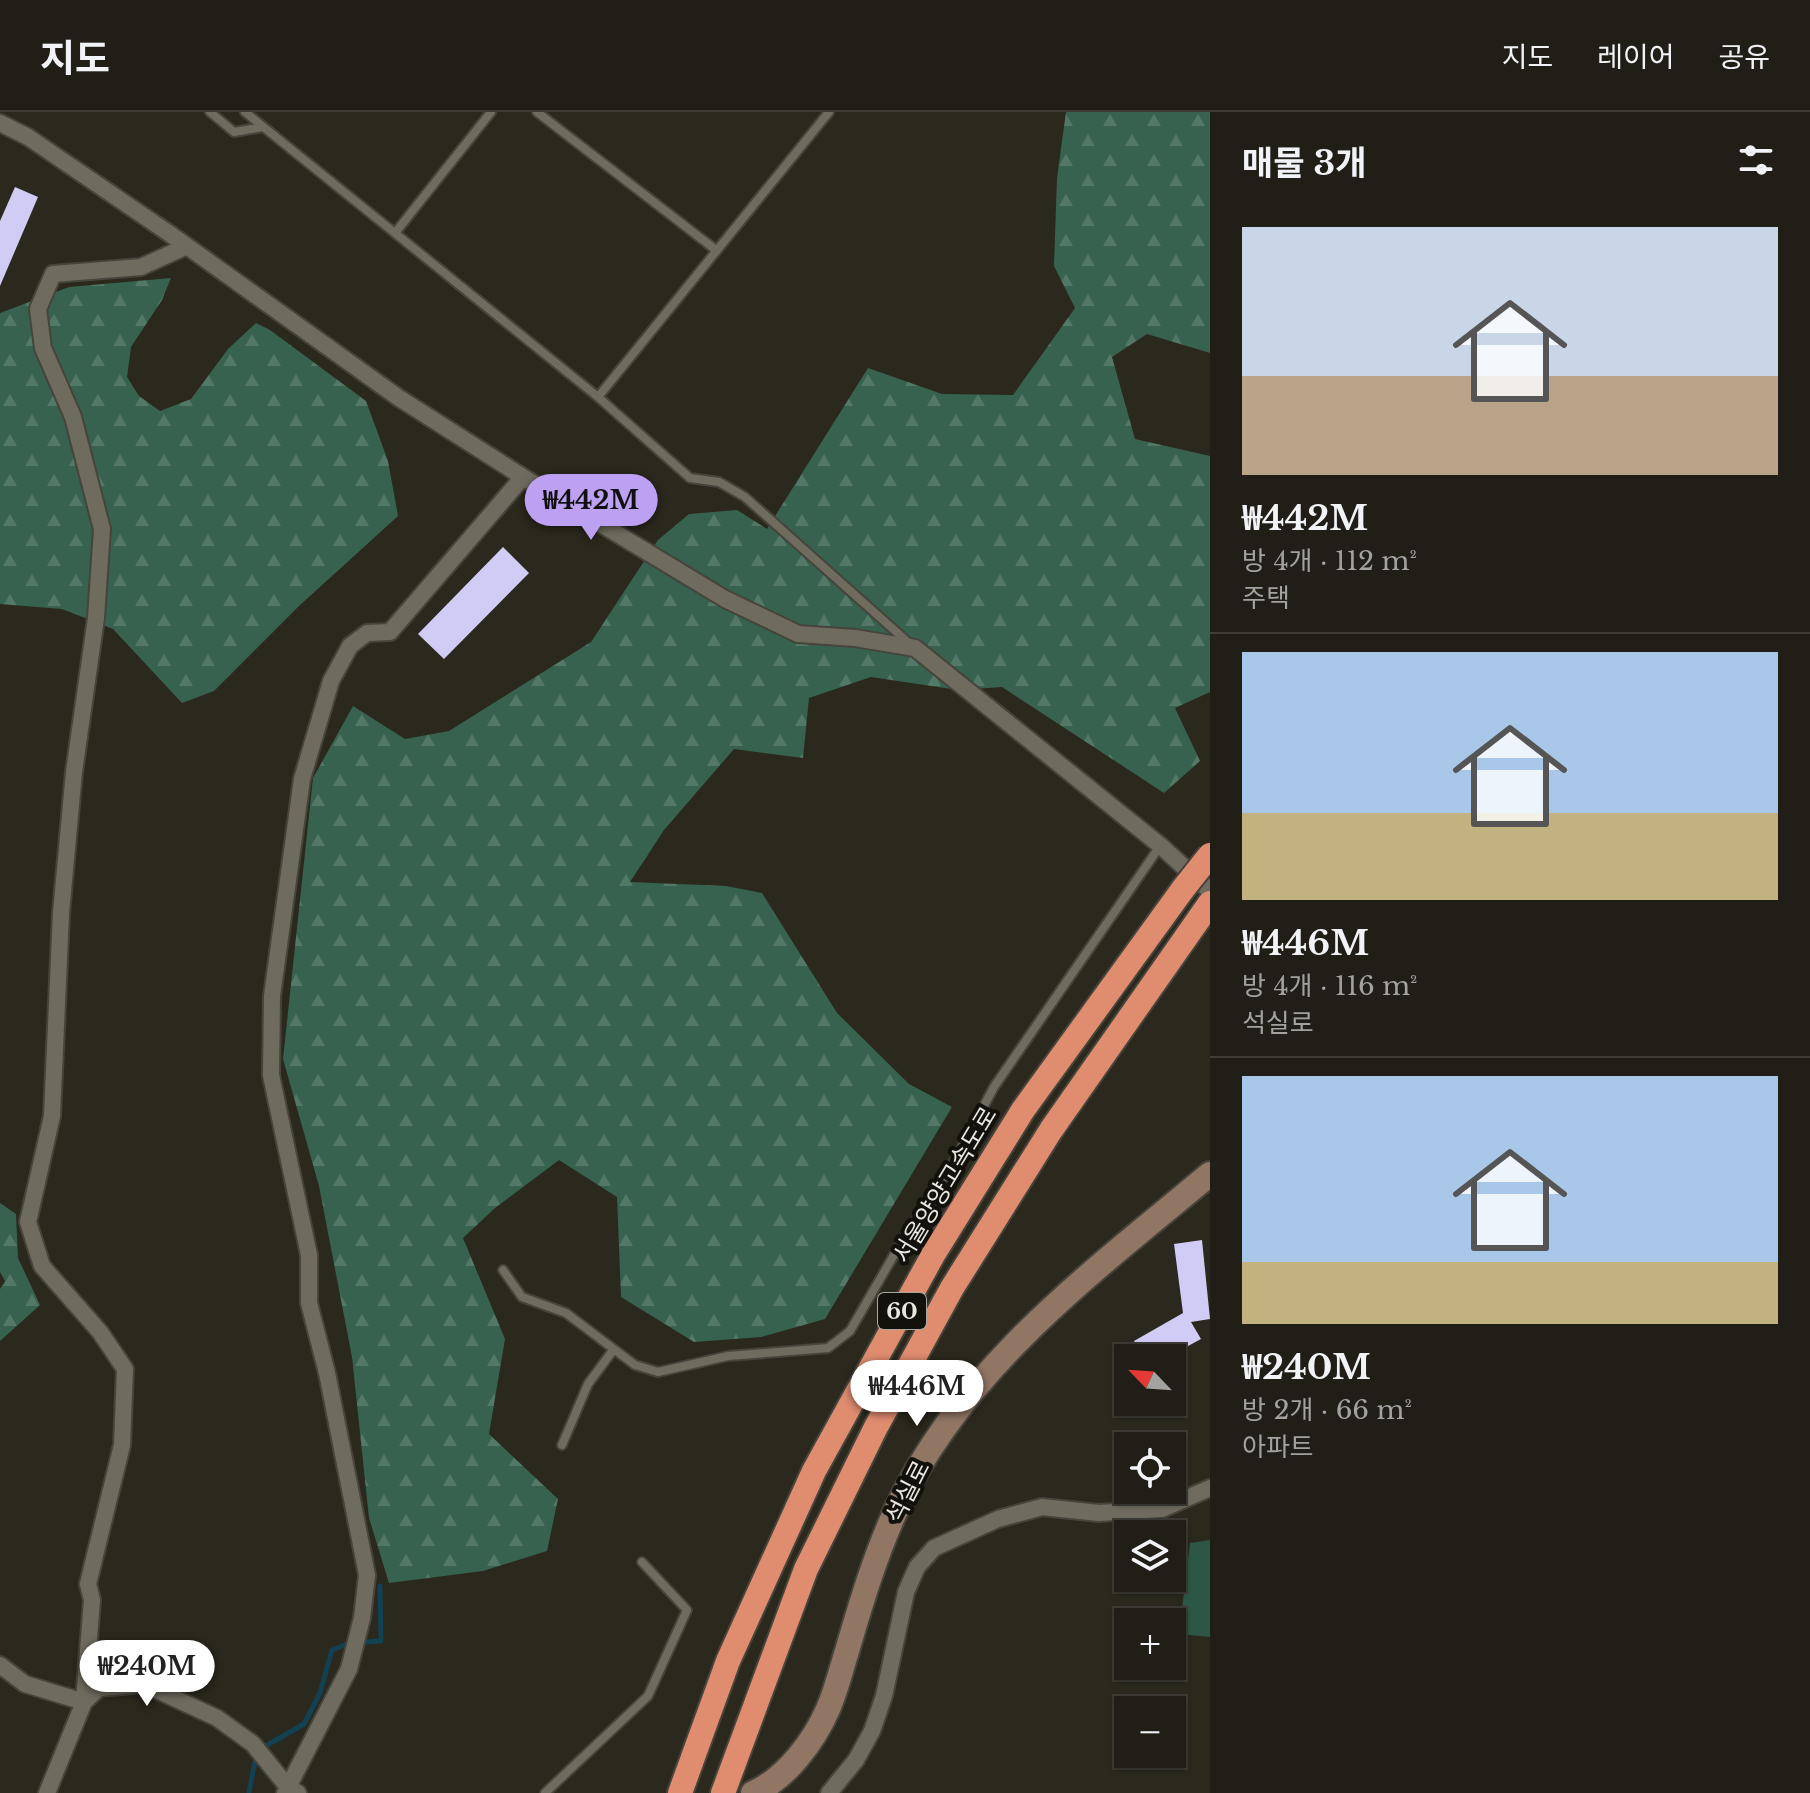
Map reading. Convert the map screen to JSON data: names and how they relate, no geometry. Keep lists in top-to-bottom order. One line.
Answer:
{"streets":{"highway":["서울양양고속도로","60"],"main road":["석실로"]},"north":"top left","page":{"header":"지도","nav":["지도","레이어","공유"],"heading":"매물 3개","list":[{"name":"₩442M","note":"방 4개 · 112 m² · 주택"},{"name":"₩446M","note":"방 4개 · 116 m² · 석실로"},{"name":"₩240M","note":"방 2개 · 66 m² · 아파트"}],"price":["₩442M","₩446M","₩240M"],"map_buttons":["+","−"]}}
